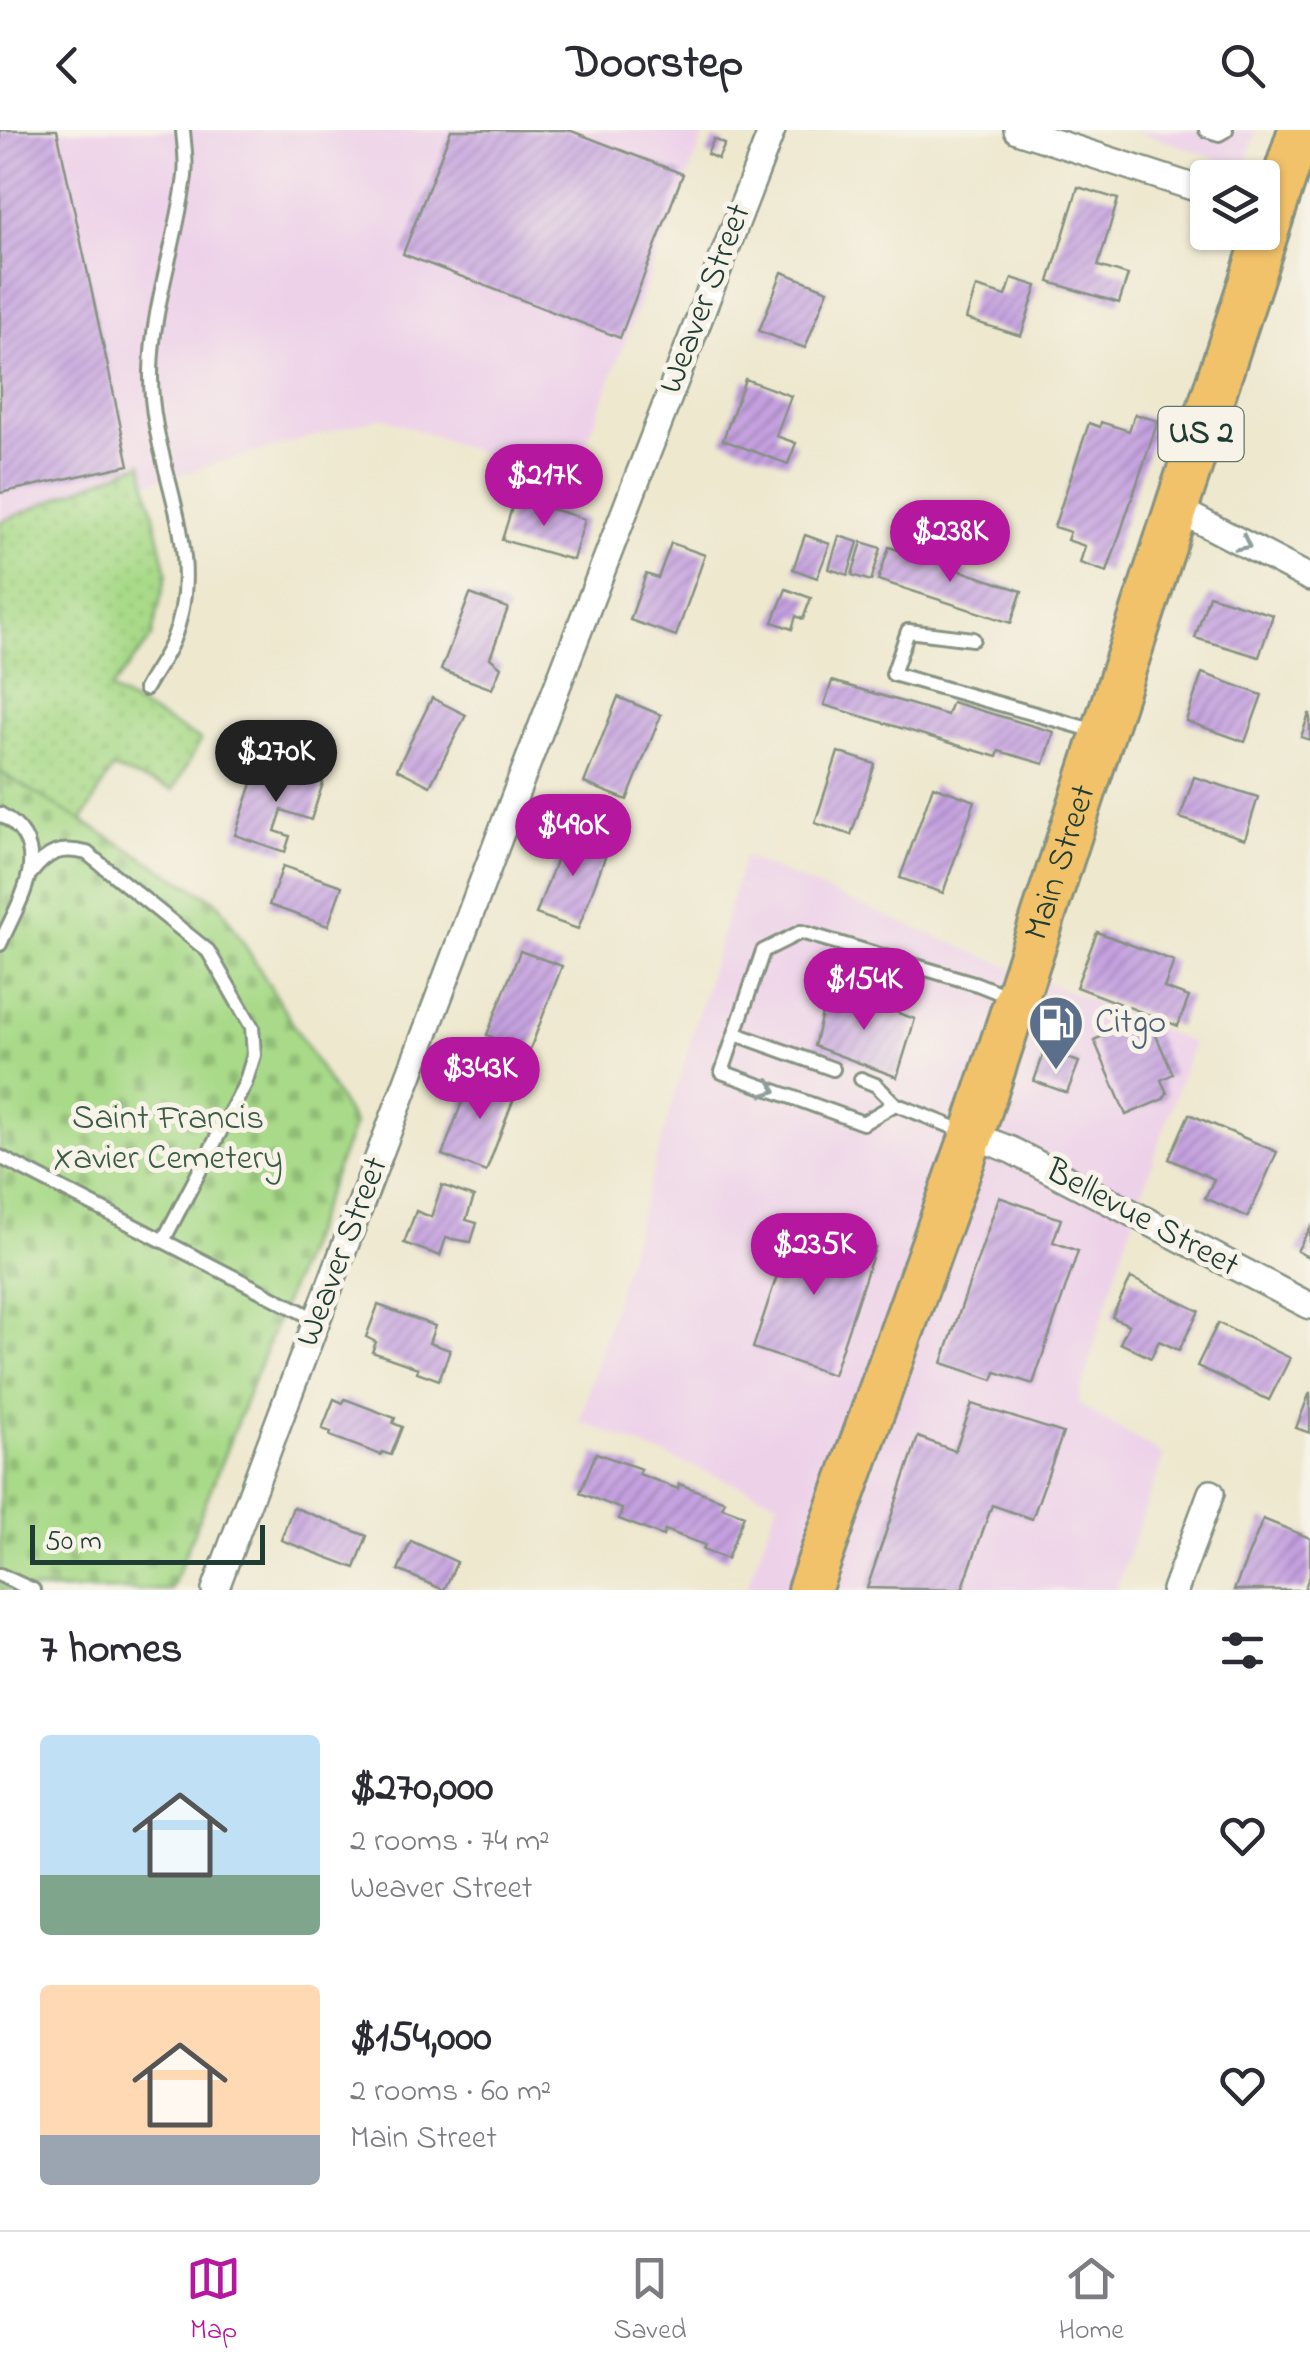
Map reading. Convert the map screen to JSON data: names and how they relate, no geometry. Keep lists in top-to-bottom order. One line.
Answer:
{"streets":{"main road":["US 2","Main Street"],"street":["Weaver Street","Bellevue Street"]},"crossings":[["Main Street","Bellevue Street"]],"parks":["Saint Francis Xavier Cemetery"],"places":{"fuel station":["Citgo"]},"scale_bar":"50 m","page":{"header":"Doorstep","price":["$217K","$238K","$270K","$490K","$154K","$343K","$235K"],"scale":"50 m","heading":"7 homes","list":[{"name":"$270,000","note":"2 rooms · 74 m² · Weaver Street"},{"name":"$154,000","note":"2 rooms · 60 m² · Main Street"}],"tabs":["Map","Saved","Home"]}}
